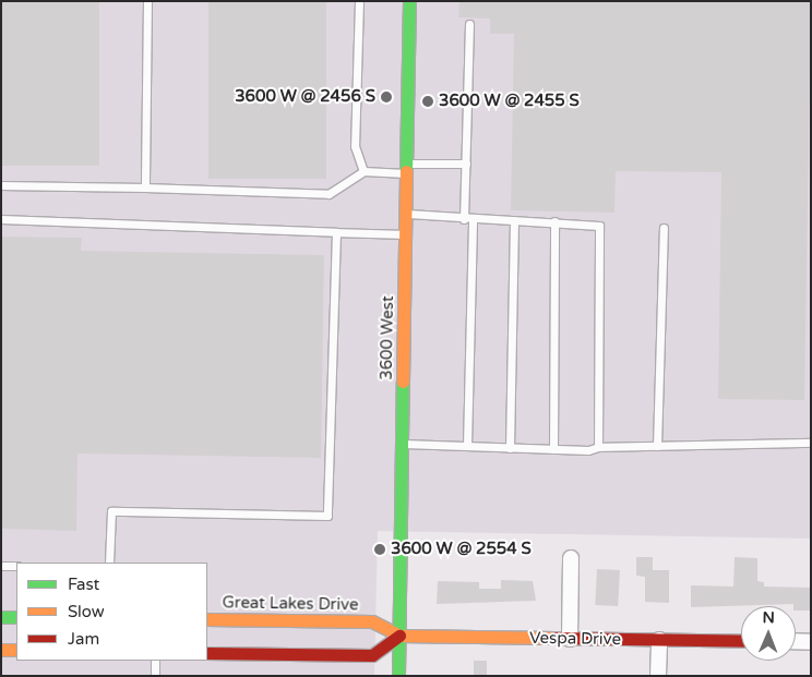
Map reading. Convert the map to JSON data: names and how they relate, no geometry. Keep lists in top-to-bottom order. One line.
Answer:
{"streets":{"street":["3600 West","Great Lakes Drive","Vespa Drive"]},"crossings":[["3600 West","Great Lakes Drive"],["3600 West","Vespa Drive"],["Great Lakes Drive","Vespa Drive"]],"places":["3600 W @ 2456 S","3600 W @ 2455 S","3600 W @ 2554 S"],"legend":["Fast","Slow","Jam"],"north":"top"}
